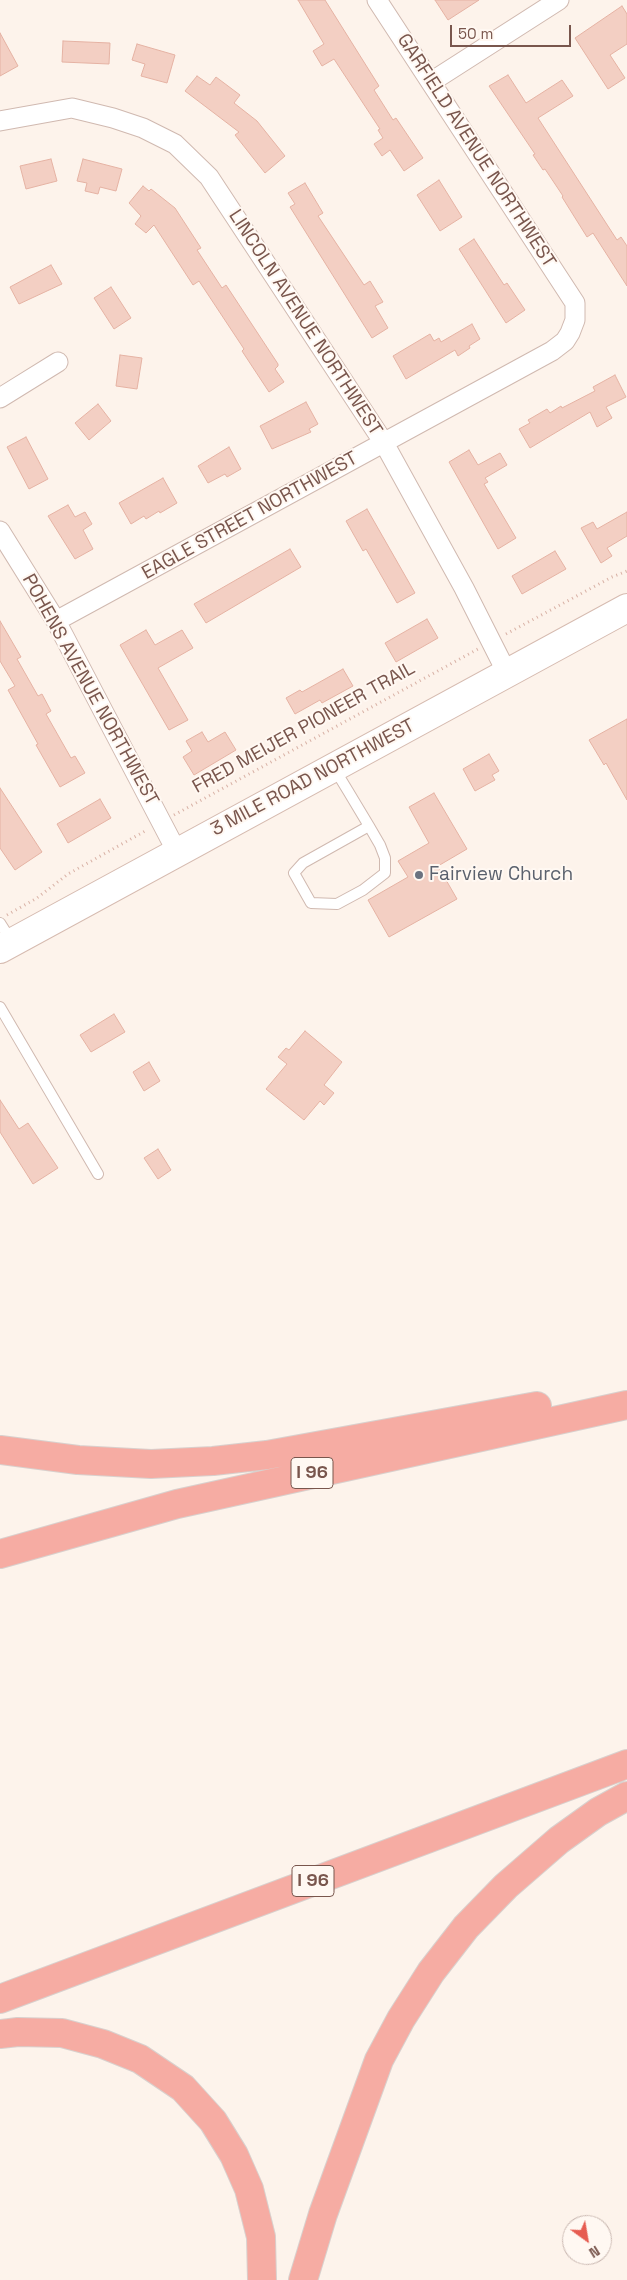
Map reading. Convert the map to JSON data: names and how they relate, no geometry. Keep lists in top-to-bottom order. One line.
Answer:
{"streets":{"highway":["I 96"],"main road":["3 MILE ROAD NORTHWEST"],"street":["GARFIELD AVENUE NORTHWEST","LINCOLN AVENUE NORTHWEST","EAGLE STREET NORTHWEST","POHENS AVENUE NORTHWEST"],"path":["FRED MEIJER PIONEER TRAIL"]},"crossings":[["GARFIELD AVENUE NORTHWEST","EAGLE STREET NORTHWEST"],["LINCOLN AVENUE NORTHWEST","EAGLE STREET NORTHWEST"],["LINCOLN AVENUE NORTHWEST","FRED MEIJER PIONEER TRAIL"],["LINCOLN AVENUE NORTHWEST","3 MILE ROAD NORTHWEST"],["EAGLE STREET NORTHWEST","POHENS AVENUE NORTHWEST"],["POHENS AVENUE NORTHWEST","FRED MEIJER PIONEER TRAIL"],["POHENS AVENUE NORTHWEST","3 MILE ROAD NORTHWEST"]],"places":["Fairview Church"],"scale_bar":"50 m","north":"bottom right"}
